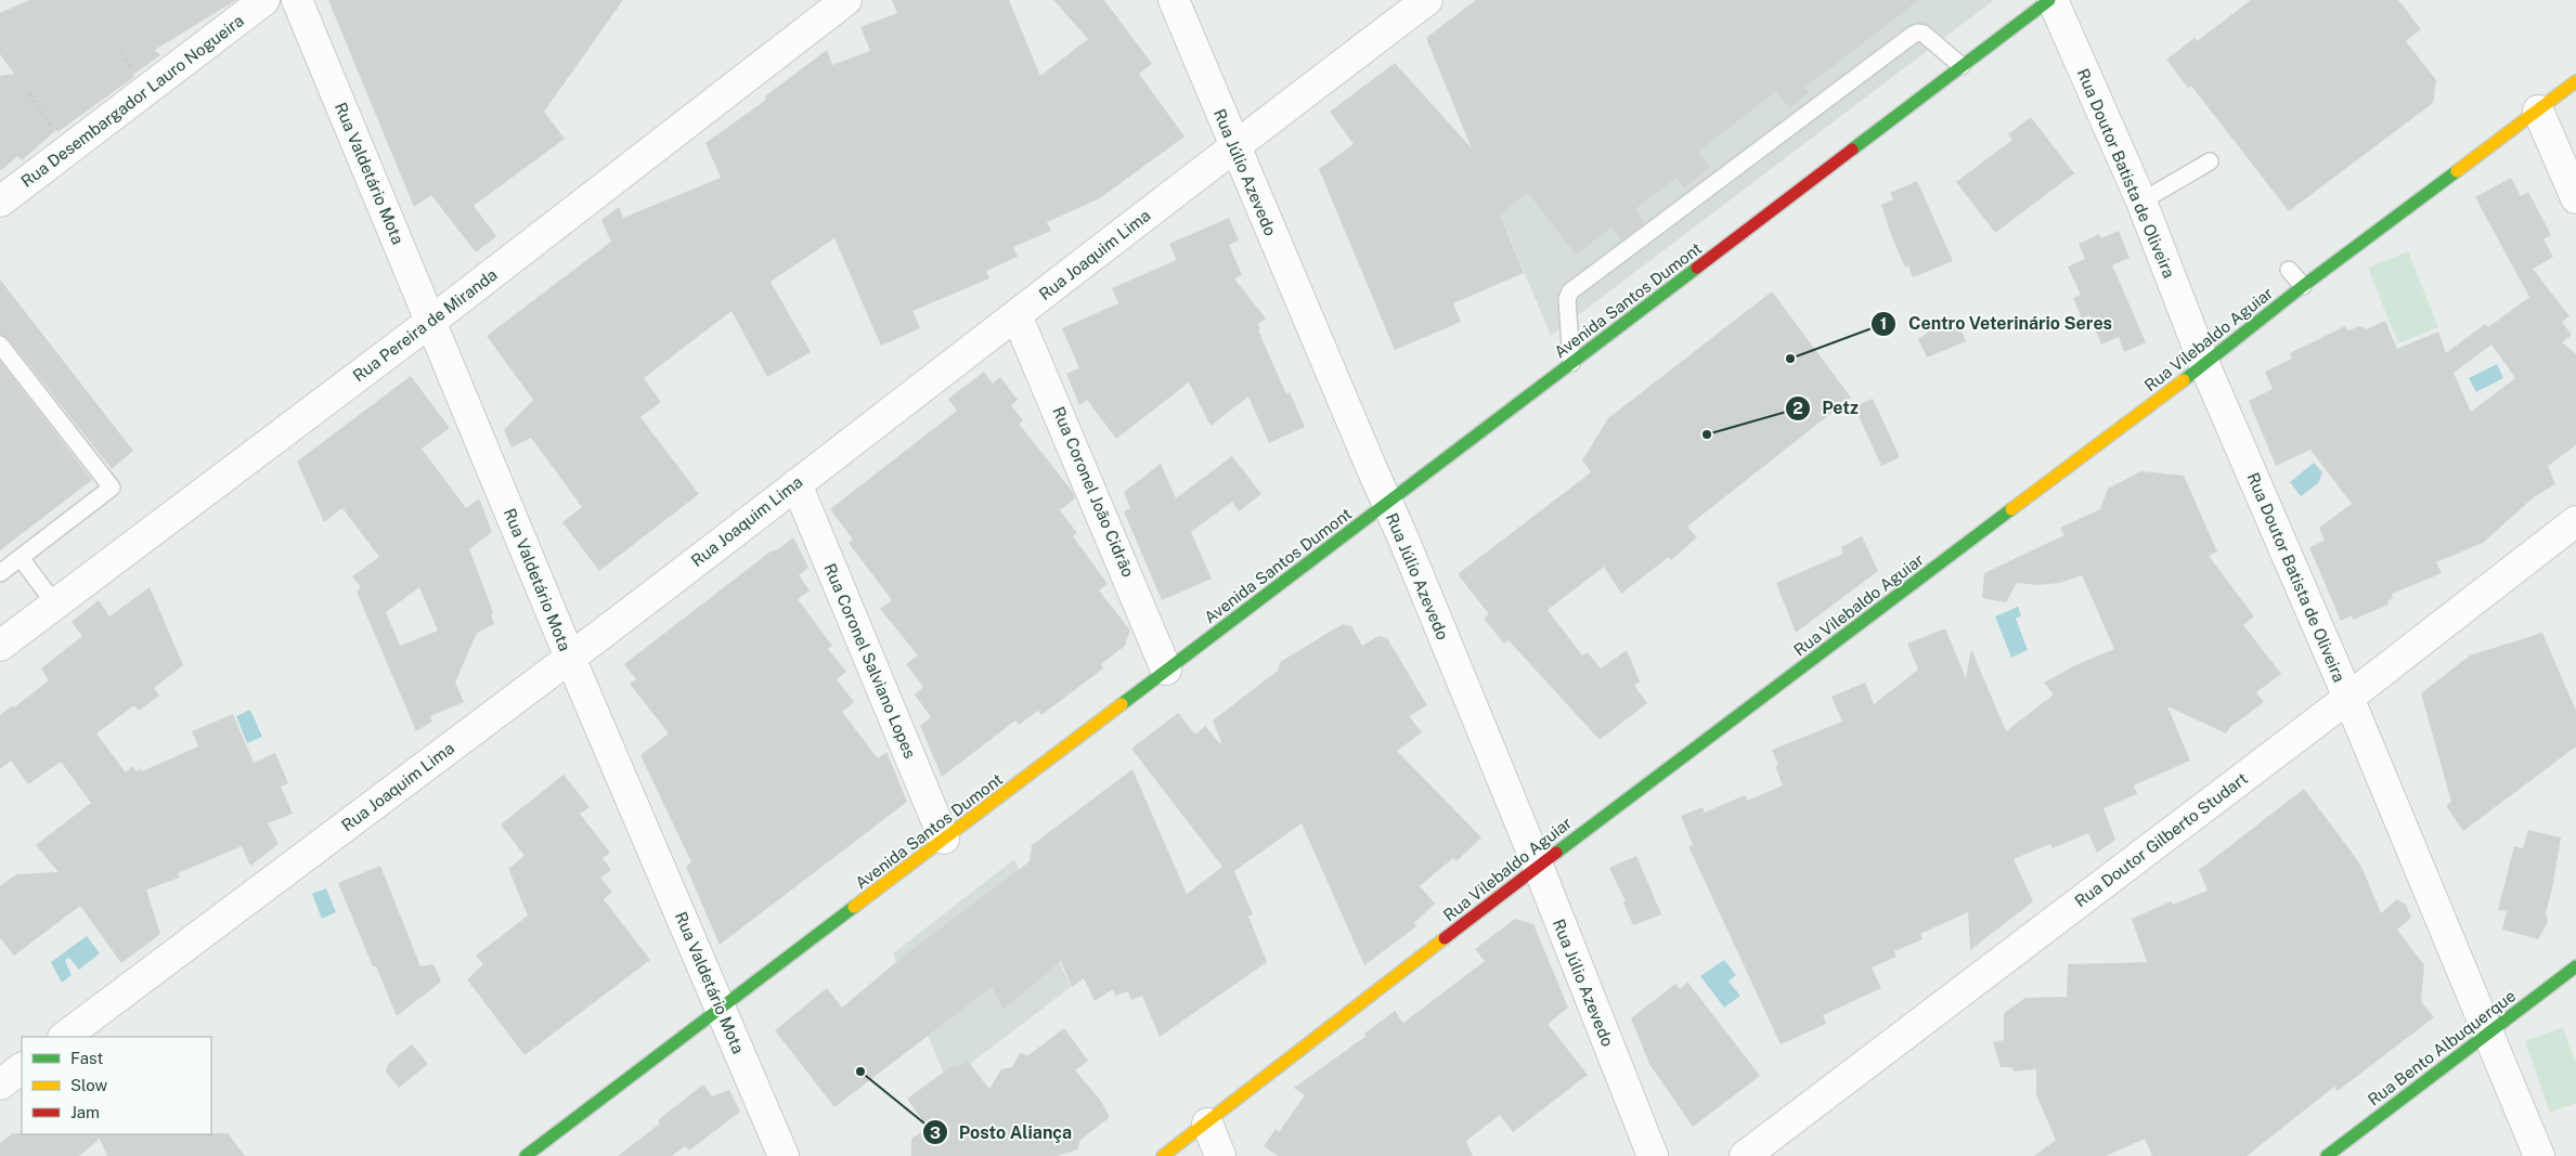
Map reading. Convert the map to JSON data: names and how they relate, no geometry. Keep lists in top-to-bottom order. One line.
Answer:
{"streets":{"street":["Rua Desembargador Lauro Nogueira","Rua Júlio Azevedo","Rua Valdetário Mota","Rua Doutor Batista de Oliveira","Rua Joaquim Lima","Avenida Santos Dumont","Rua Pereira de Miranda","Rua Vilebaldo Aguiar","Rua Coronel João Cidrão","Rua Coronel Salviano Lopes","Rua Doutor Gilberto Studart","Rua Bento Albuquerque"]},"crossings":[["Rua Júlio Azevedo","Rua Joaquim Lima"],["Rua Júlio Azevedo","Avenida Santos Dumont"],["Rua Júlio Azevedo","Rua Vilebaldo Aguiar"],["Rua Valdetário Mota","Rua Joaquim Lima"],["Rua Valdetário Mota","Avenida Santos Dumont"],["Rua Valdetário Mota","Rua Pereira de Miranda"],["Rua Doutor Batista de Oliveira","Avenida Santos Dumont"],["Rua Doutor Batista de Oliveira","Rua Vilebaldo Aguiar"],["Rua Doutor Batista de Oliveira","Rua Doutor Gilberto Studart"],["Rua Doutor Batista de Oliveira","Rua Bento Albuquerque"],["Rua Joaquim Lima","Rua Coronel João Cidrão"],["Rua Joaquim Lima","Rua Coronel Salviano Lopes"],["Avenida Santos Dumont","Rua Coronel João Cidrão"],["Avenida Santos Dumont","Rua Coronel Salviano Lopes"]],"places":["Centro Veterinário Seres","Petz","Posto Aliança"],"legend":["Fast","Slow","Jam"]}
